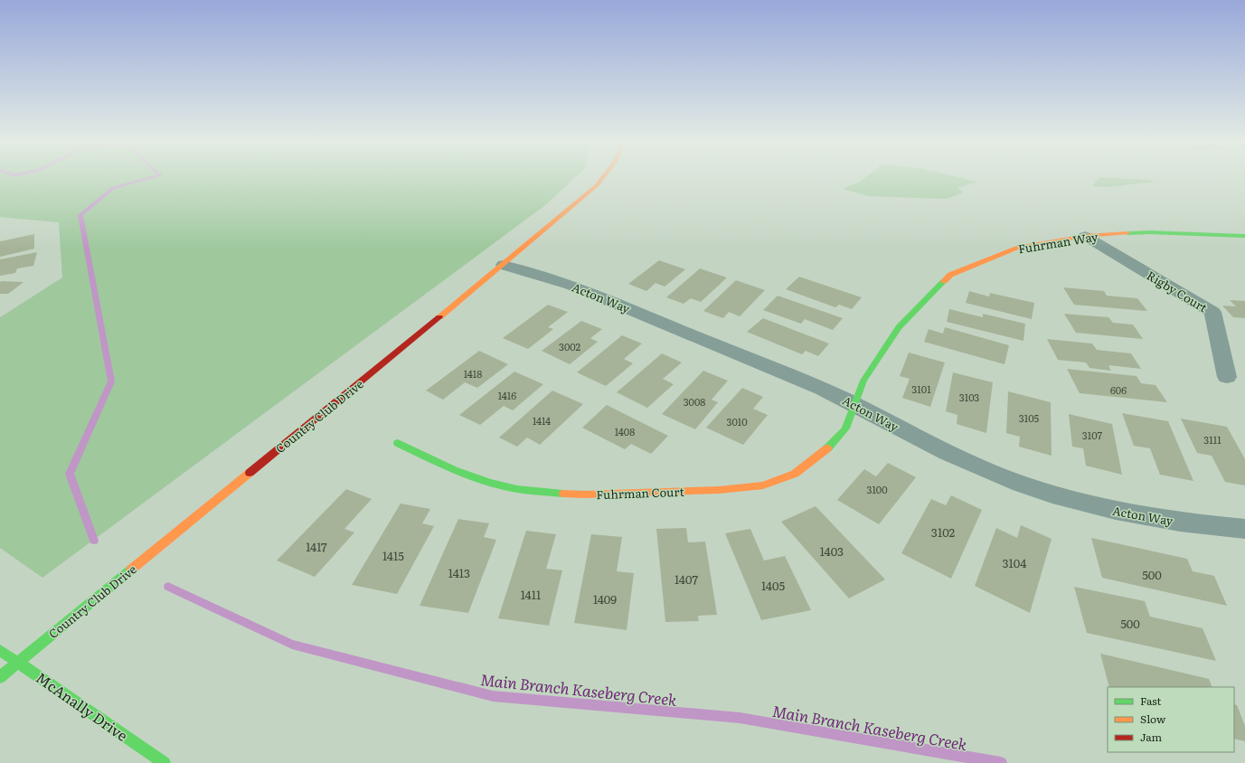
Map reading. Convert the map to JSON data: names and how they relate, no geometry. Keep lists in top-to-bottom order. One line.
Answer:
{"streets":{"street":["Fuhrman Way","Rigby Court","Acton Way","Country Club Drive","Fuhrman Court","McAnally Drive"]},"crossings":[["Fuhrman Way","Rigby Court"],["Fuhrman Way","Acton Way"],["Fuhrman Way","Fuhrman Court"],["Acton Way","Country Club Drive"],["Acton Way","Fuhrman Court"],["Country Club Drive","McAnally Drive"]],"water":["Main Branch Kaseberg Creek"],"house_numbers":["3002","1418","3101","606","1416","3103","3008","3105","1414","3010","1408","3107","3111","3100","3102","1417","1403","1415","3104","1413","500","1407","1405","1411","1409","500"],"legend":["Fast","Slow","Jam"]}
